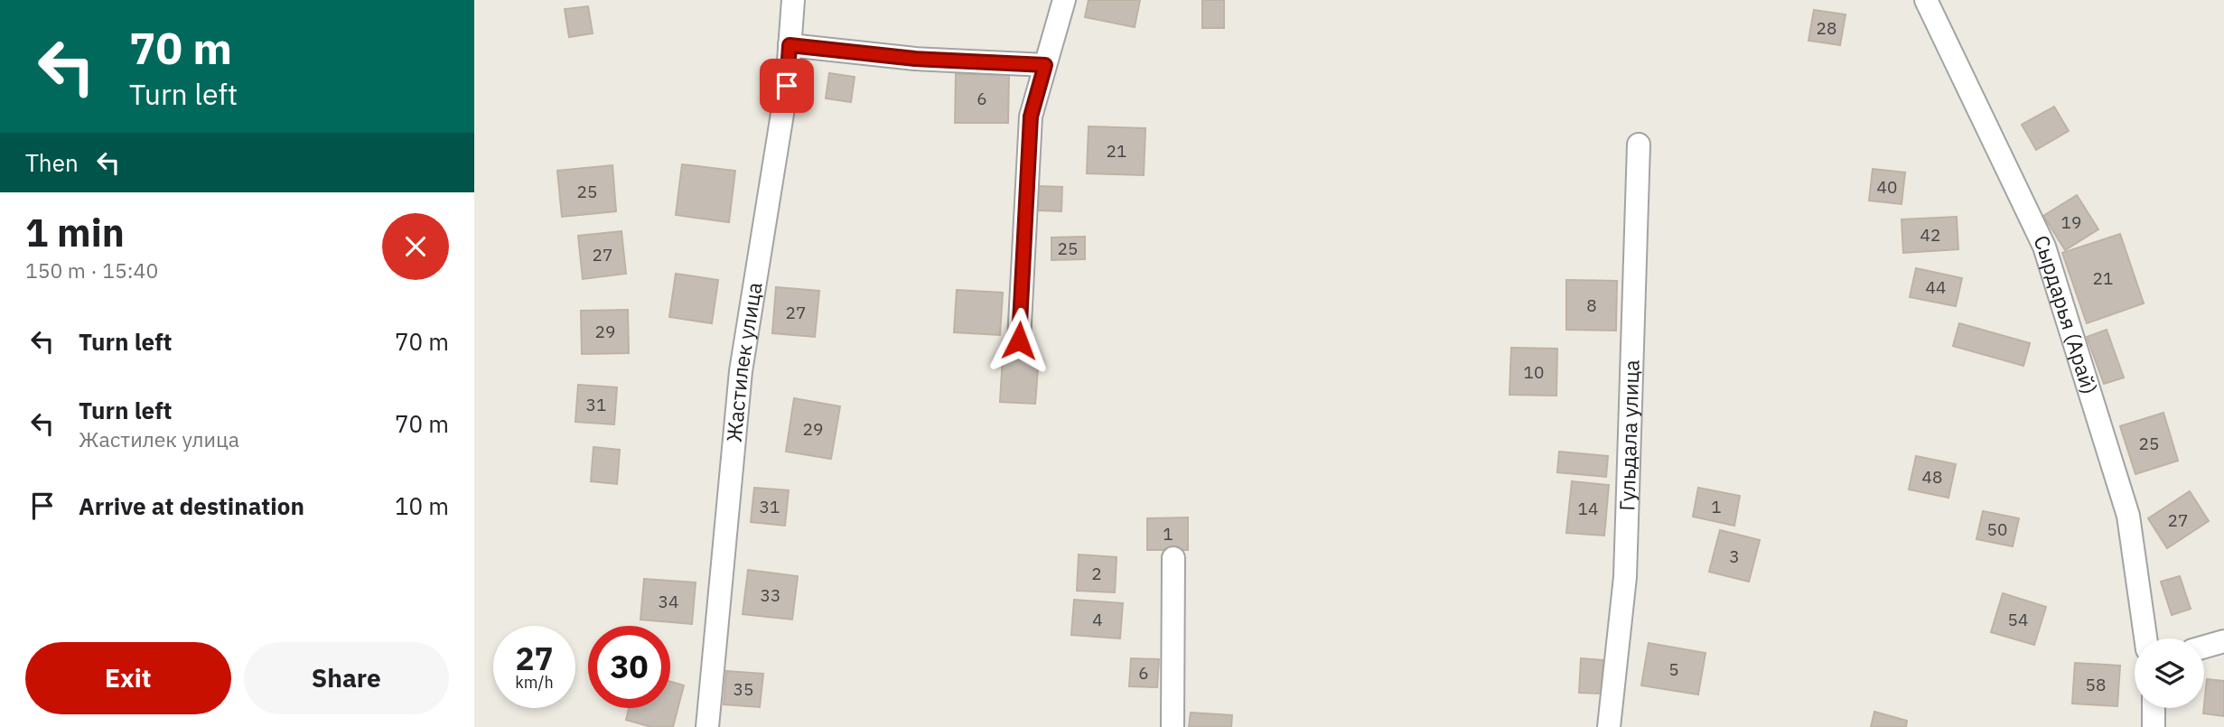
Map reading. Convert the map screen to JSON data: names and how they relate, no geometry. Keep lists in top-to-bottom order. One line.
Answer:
{"streets":{"street":["Сырдарья (Арай)","Жастилек улица","Гульдала улица"]},"house_numbers":["28","6","21","40","25","19","42","25","27","21","44","8","27","29","10","31","29","25","48","31","1","14","27","50","1","3","2","33","34","4","54","5","6","58","35"],"page":{"turn":["70 m","Turn left"],"then":"Then","heading":["1 min","150 m · 15:40"],"list":[{"name":"Turn left","value":"70 m"},{"name":"Turn left","note":"Жастилек улица","value":"70 m"},{"name":"Arrive at destination","value":"10 m"}],"speed":"27 km/h","limit":"30","buttons":["Exit","Share"]}}
